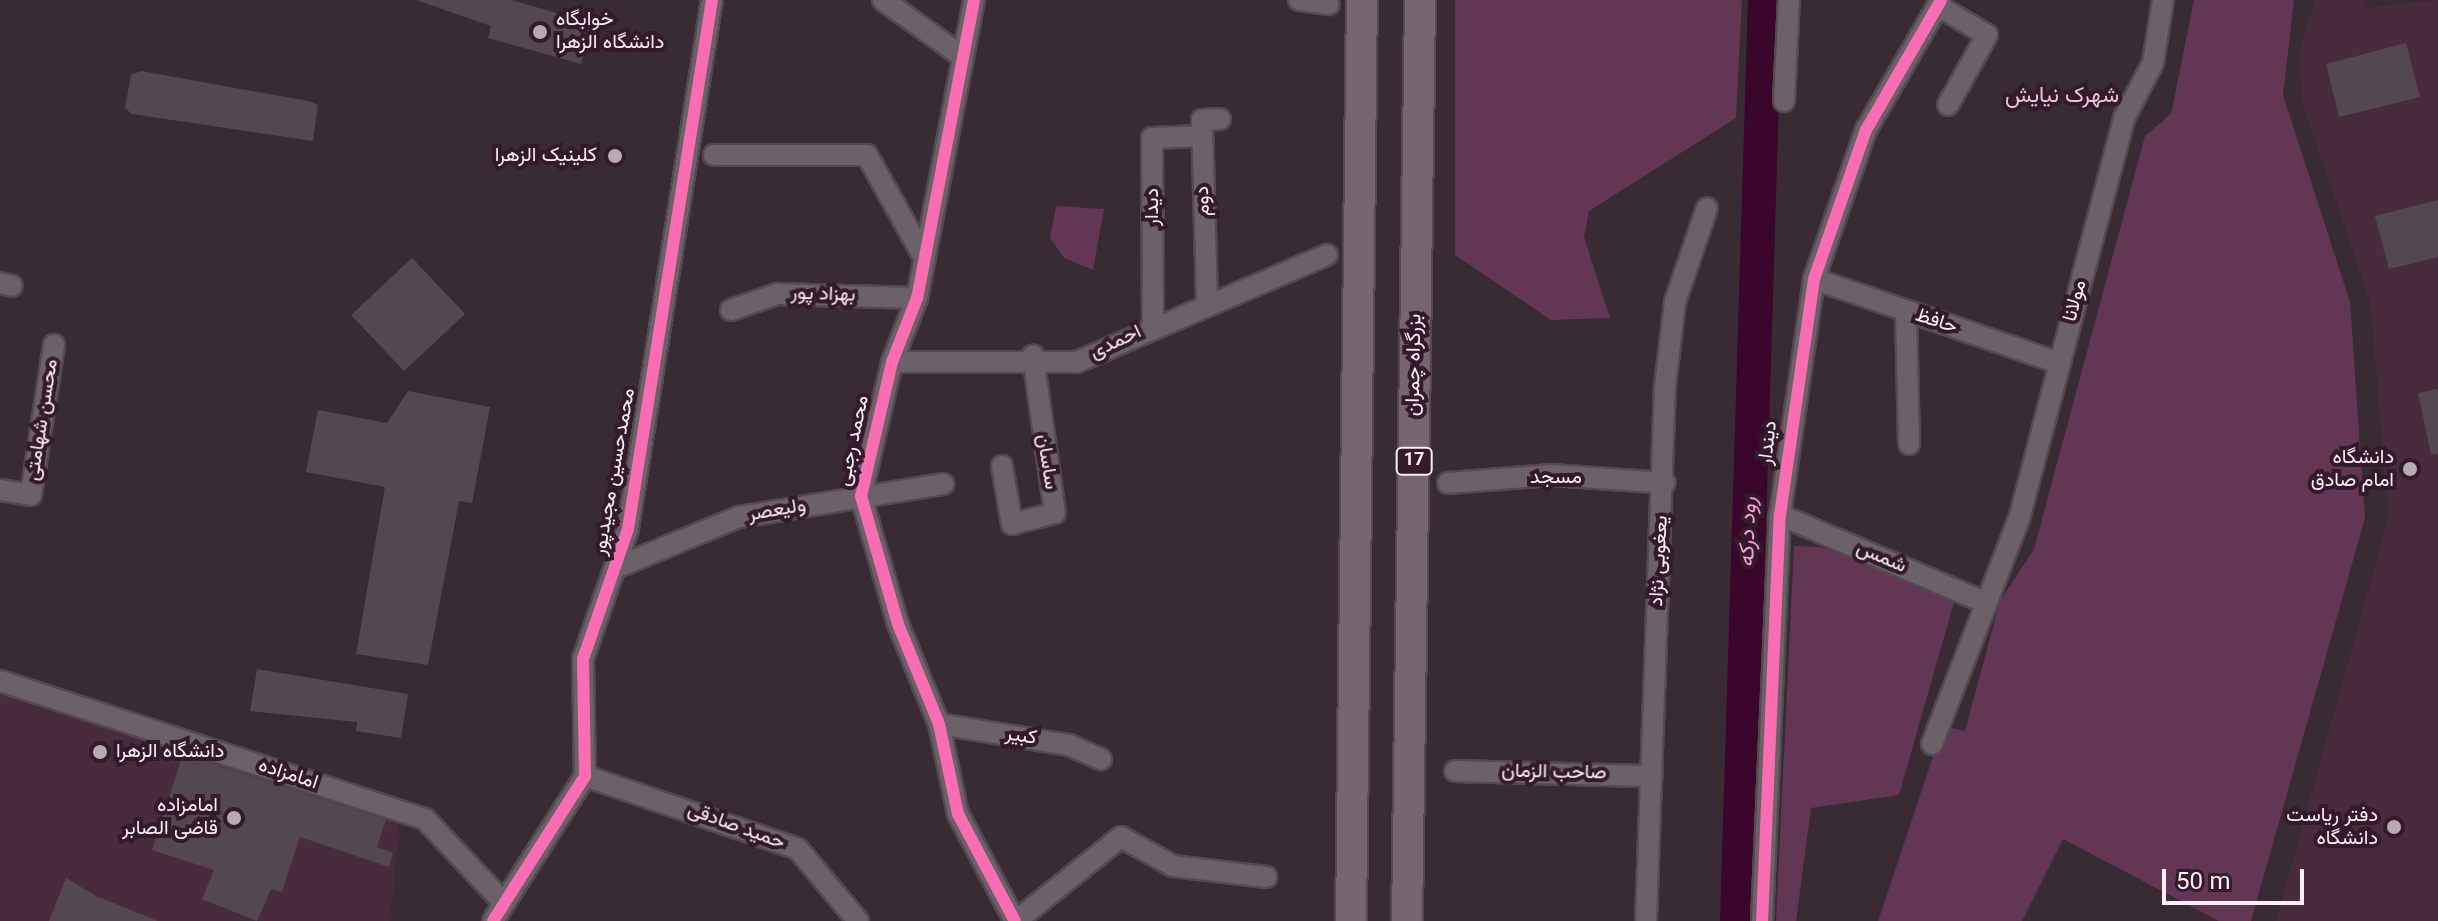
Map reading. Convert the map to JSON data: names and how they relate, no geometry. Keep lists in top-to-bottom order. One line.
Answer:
{"streets":{"highway":["بزرگراه چمران","17"],"street":["دوم","دیدار","بهزاد پور","مولانا","حافظ","احمدی","محسن شهامتی","محمد رجبی","دیندار","ساسان","محمدحسین مجیدپور","مسجد","ولیعصر","شمس","یعغوبی نژاد","کبیر","صاحب الزمان","امامزاده","حمید صادقی"]},"crossings":[["دوم","دیدار"],["دوم","احمدی"],["دیدار","احمدی"],["بهزاد پور","محمد رجبی"],["مولانا","حافظ"],["مولانا","شمس"],["حافظ","دیندار"],["احمدی","محمد رجبی"],["احمدی","ساسان"],["محمد رجبی","ولیعصر"],["محمد رجبی","کبیر"],["دیندار","شمس"],["محمدحسین مجیدپور","ولیعصر"],["محمدحسین مجیدپور","حمید صادقی"],["مسجد","یعغوبی نژاد"],["یعغوبی نژاد","صاحب الزمان"]],"districts":["شهرک نیایش"],"water":["رود درکه"],"places":["خوابگاه دانشگاه الزهرا","کلینیک الزهرا","دانشگاه امام صادق","دانشگاه الزهرا","امامزاده قاضی الصابر","دفتر ریاست دانشگاه"],"scale_bar":"50 m"}
